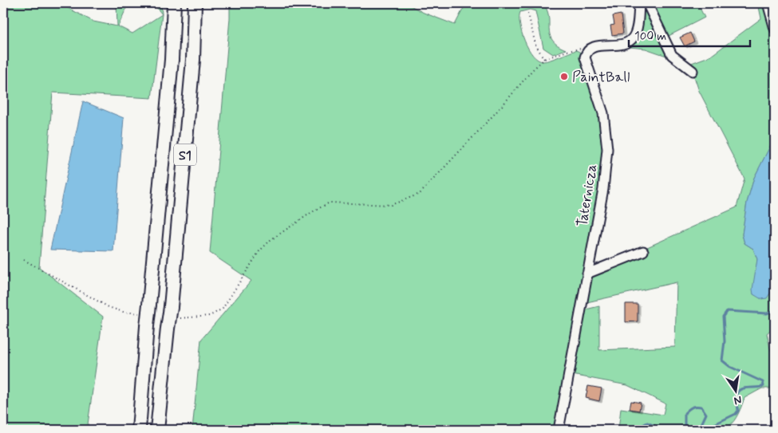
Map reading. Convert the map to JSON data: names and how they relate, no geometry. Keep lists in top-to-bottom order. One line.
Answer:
{"streets":{"highway":["S1"],"street":["Taternicza"]},"places":["PaintBall"],"scale_bar":"100 m","north":"bottom"}
